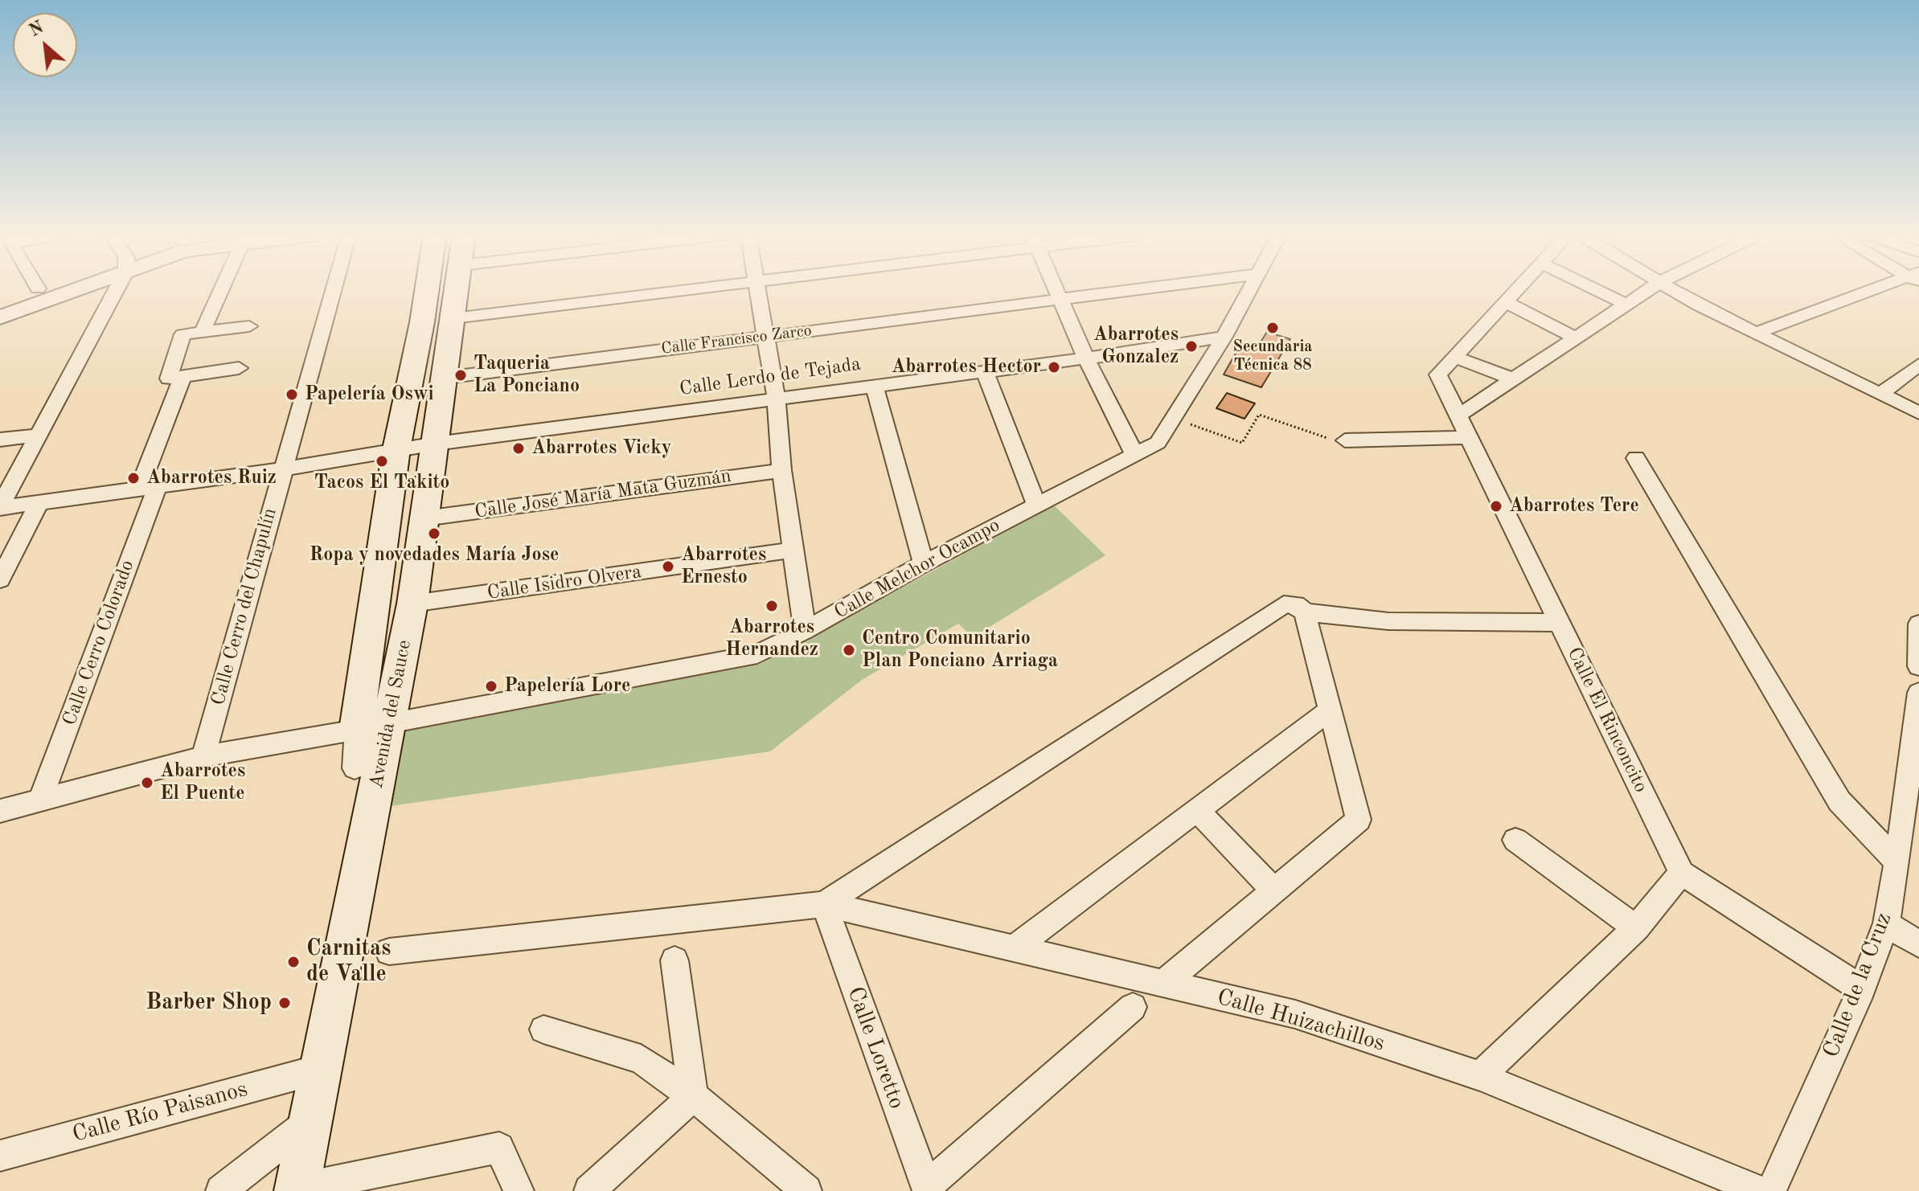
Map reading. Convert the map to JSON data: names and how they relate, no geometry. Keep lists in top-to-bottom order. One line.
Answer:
{"streets":{"main road":["Calle Melchor Ocampo","Avenida del Sauce"],"street":["Calle Francisco Zarco","Calle Lerdo de Tejada","Calle José María Mata Guzmán","Calle Isidro Olvera","Calle Cerro del Chapulín","Calle Cerro Colorado","Calle El Rinconcito","Calle de la Cruz","Calle Huizachillos","Calle Loretto","Calle Río Paisanos"]},"crossings":[["Calle Francisco Zarco","Avenida del Sauce"],["Calle Lerdo de Tejada","Calle Melchor Ocampo"],["Calle Lerdo de Tejada","Calle Cerro del Chapulín"],["Calle Lerdo de Tejada","Calle Cerro Colorado"],["Calle Lerdo de Tejada","Avenida del Sauce"],["Calle José María Mata Guzmán","Avenida del Sauce"],["Calle Melchor Ocampo","Avenida del Sauce"],["Calle Isidro Olvera","Avenida del Sauce"],["Avenida del Sauce","Calle Río Paisanos"],["Calle Huizachillos","Calle Loretto"]],"places":["Secundaria Técnica 88","Abarrotes Gonzalez","Abarrotes Hector","Taqueria La Ponciano","Papelería Oswi","Abarrotes Vicky","Tacos El Takito","Abarrotes Ruiz","Abarrotes Tere","Ropa y novedades María Jose","Abarrotes Ernesto","Abarrotes Hernandez","Centro Comunitario Plan Ponciano Arriaga","Papelería Lore","Abarrotes El Puente","Carnitas de Valle","Barber Shop"],"north":"top left"}
